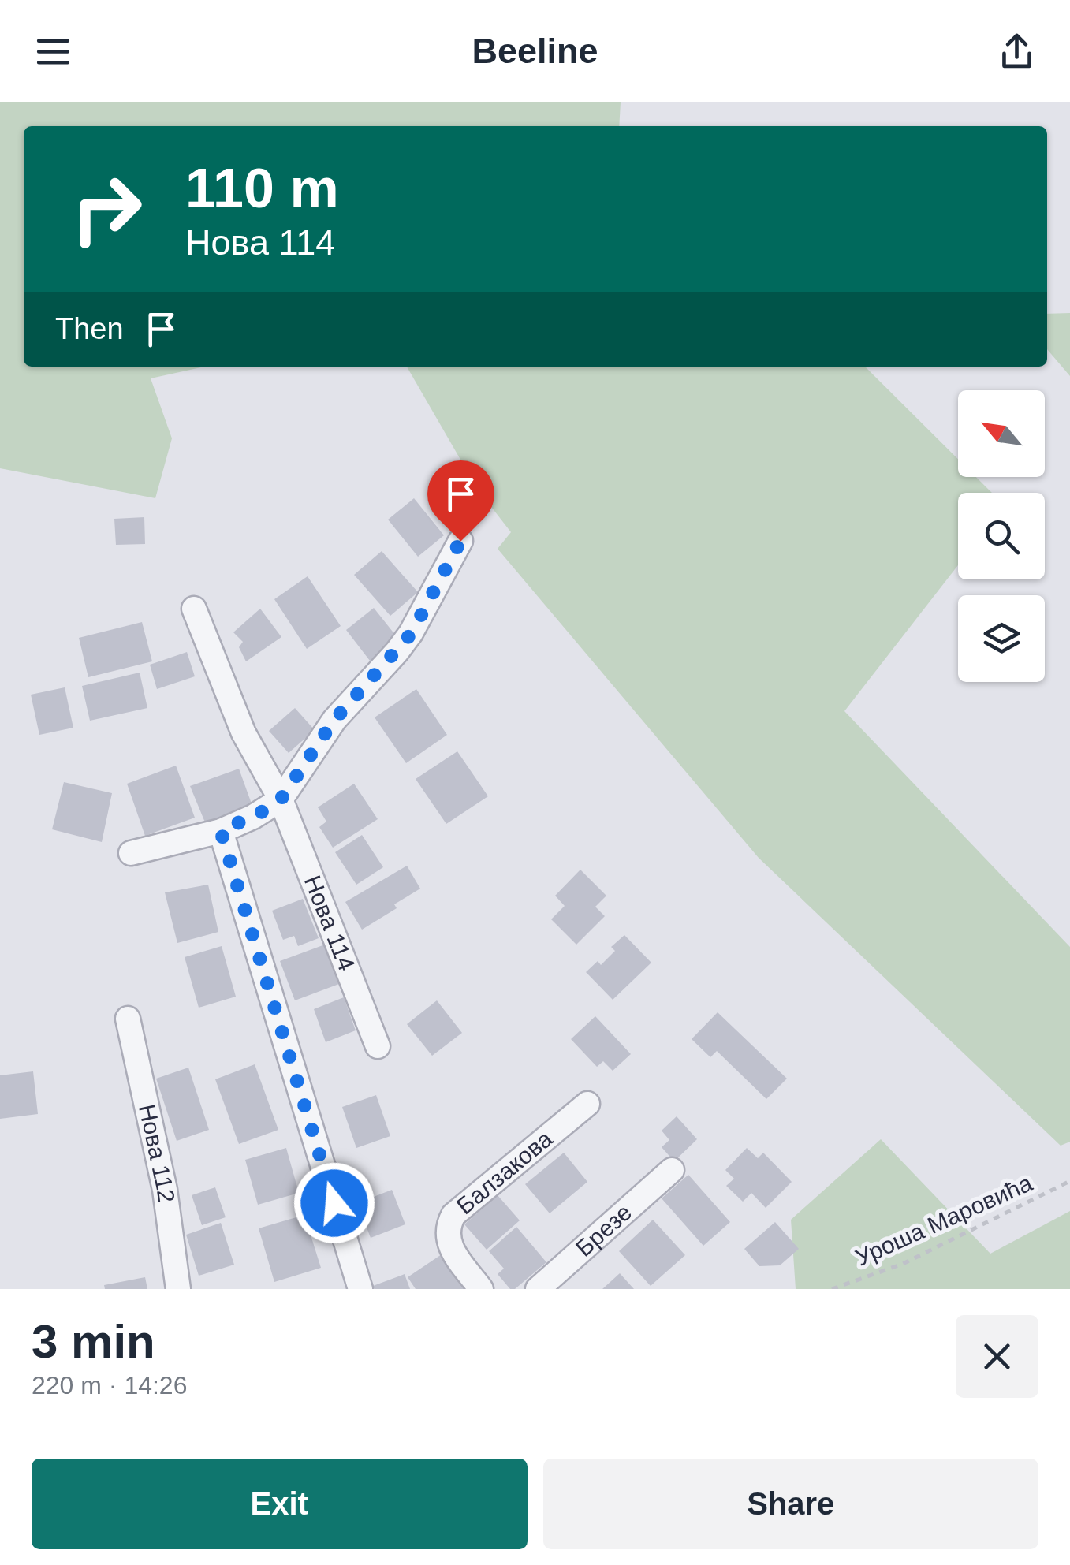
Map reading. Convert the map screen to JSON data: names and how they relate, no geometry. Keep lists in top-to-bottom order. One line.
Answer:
{"streets":{"street":["Нова 114","Нова 112","Балзакова","Брезе"],"path":["Уроша Маровића"]},"north":"top left","page":{"header":"Beeline","turn":["110 m","Нова 114"],"then":"Then","heading":["3 min","220 m · 14:26"],"buttons":["Exit","Share"]}}
